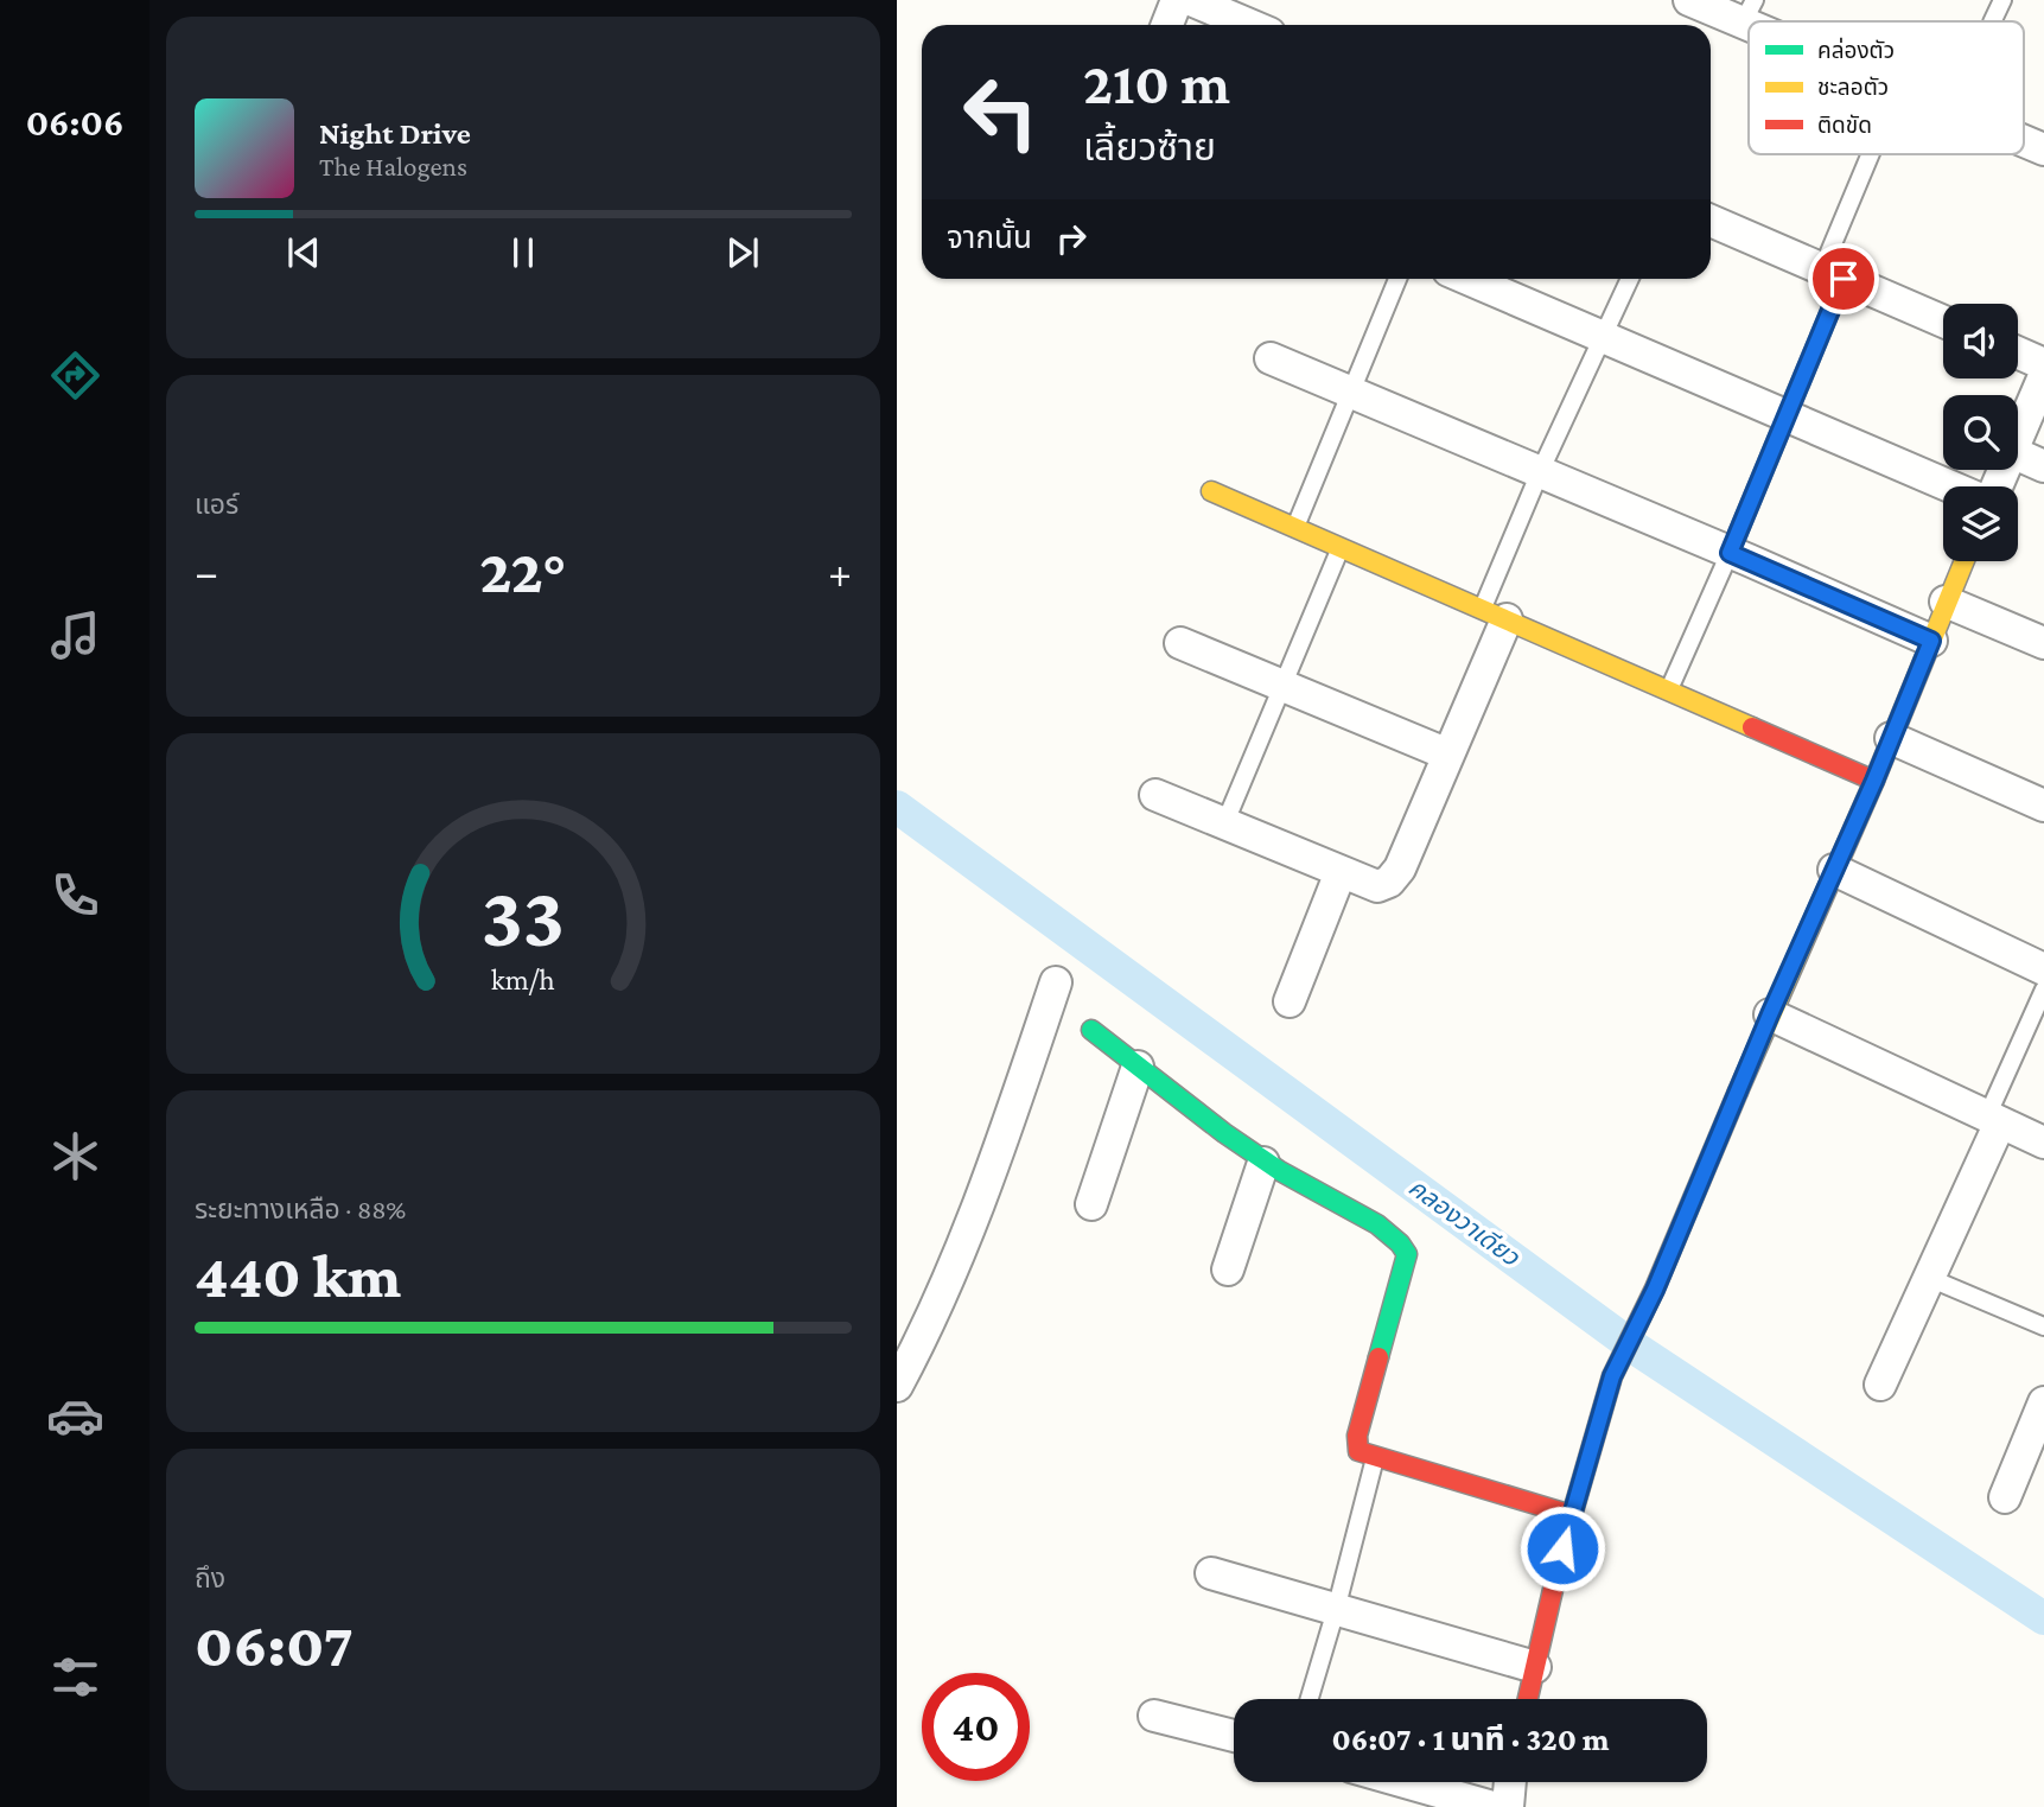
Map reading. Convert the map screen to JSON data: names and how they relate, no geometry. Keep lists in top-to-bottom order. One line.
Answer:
{"water":["คลองวาเดียว"],"legend":["คล่องตัว","ชะลอตัว","ติดขัด"],"page":{"tabs":"06:06","turn":["210 m","เลี้ยวซ้าย"],"song":["Night Drive","The Halogens"],"then":"จากนั้น","tile":["แอร์",["ระยะทางเหลือ · 88%","440 km"],["ถึง","06:07"]],"heat":["−","22°","+"],"limit":"40","trip":"06:07 · 1 นาที · 320 m","gauge":["33","km/h"]}}
